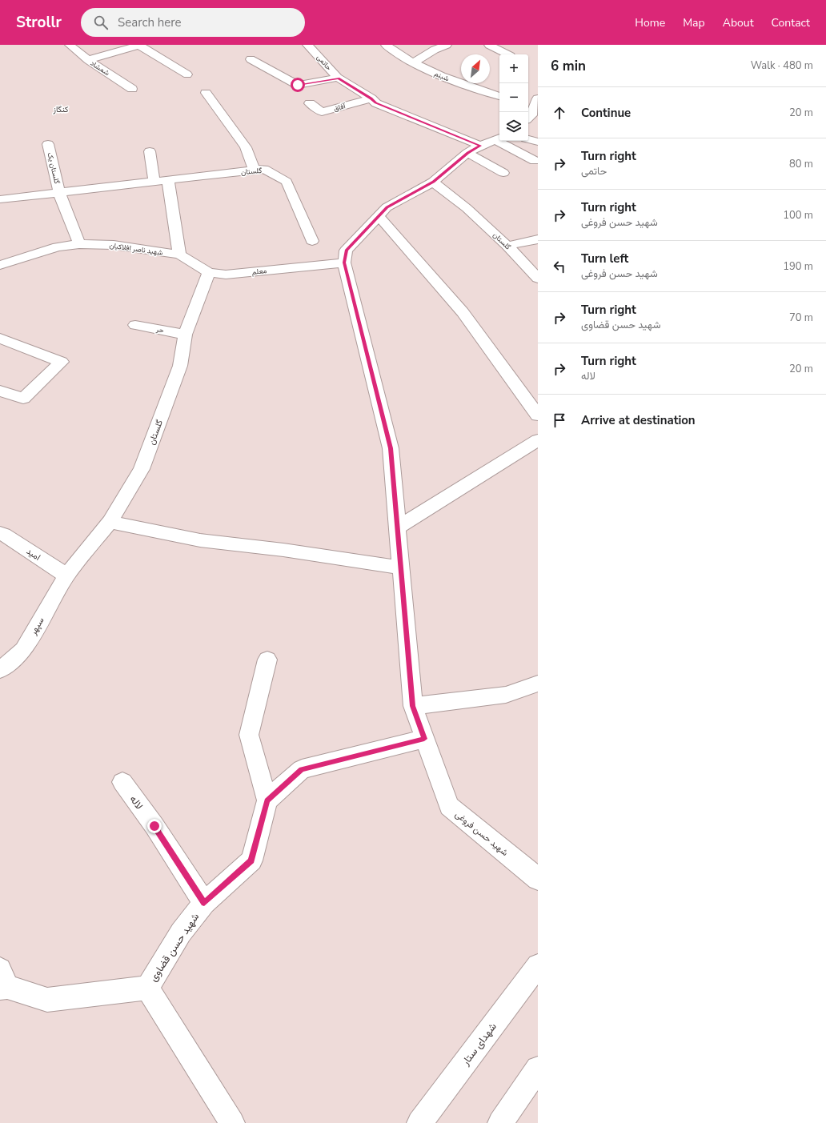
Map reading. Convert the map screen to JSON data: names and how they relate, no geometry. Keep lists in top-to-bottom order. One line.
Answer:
{"streets":{"street":["حاتمی","شمشاد","شبنم","آفاق","گلستان یک","گلستان","شهید ناصر افلاکیان","معلم","حر","امید","سپهر","لاله","شهید حسن فروغی","شهید حسن قضاوی","شهدای ستار"]},"crossings":[["حاتمی","آفاق"],["گلستان یک","گلستان"],["گلستان یک","شهید ناصر افلاکیان"],["گلستان","معلم"],["گلستان","حر"],["گلستان","امید"],["گلستان","سپهر"],["شهید ناصر افلاکیان","معلم"],["معلم","شهید حسن فروغی"],["امید","سپهر"],["لاله","شهید حسن قضاوی"]],"districts":["کنگاز"],"north":"top right","page":{"header":"Strollr","search":"Search here","nav":["Home","Map","About","Contact"],"heading":["6 min","Walk · 480 m"],"map_buttons":["+","−"],"list":[["Continue","20 m"],["Turn right","حاتمی","80 m"],["Turn right","شهید حسن فروغی","100 m"],["Turn left","شهید حسن فروغی","190 m"],["Turn right","شهید حسن قضاوی","70 m"],["Turn right","لاله","20 m"],"Arrive at destination"]}}
